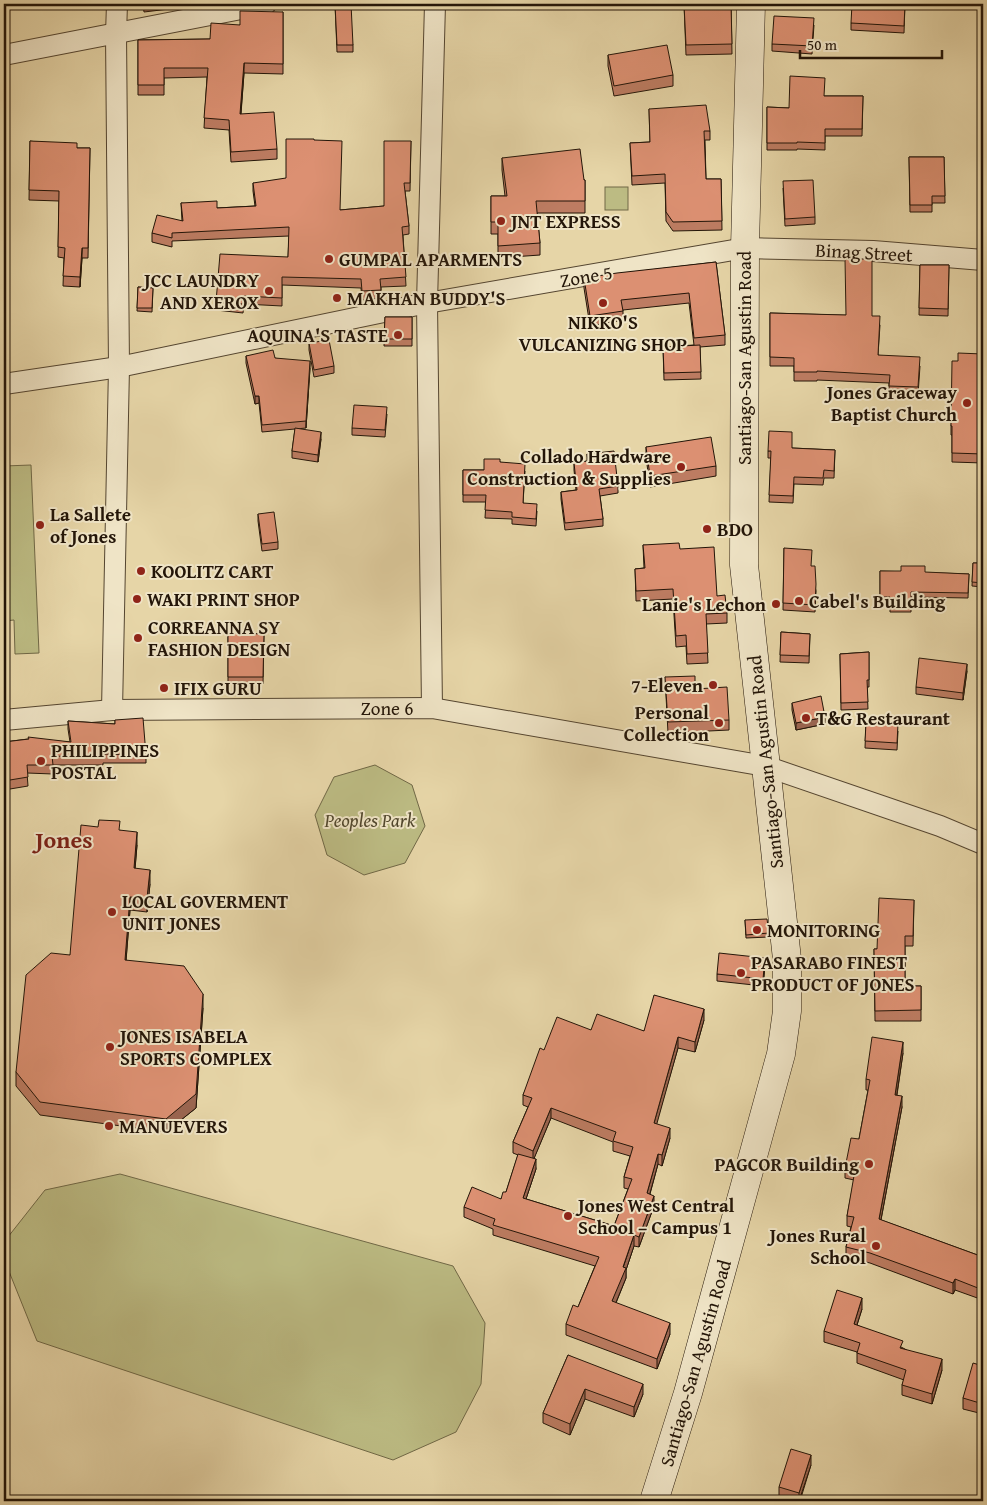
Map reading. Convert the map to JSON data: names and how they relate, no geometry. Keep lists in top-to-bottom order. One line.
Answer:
{"streets":{"main road":["Santiago-San Agustin Road"],"street":["Binag Street","Zone 5","Zone 6"]},"crossings":[["Binag Street","Zone 5"],["Binag Street","Santiago-San Agustin Road"],["Zone 5","Santiago-San Agustin Road"],["Santiago-San Agustin Road","Zone 6"]],"districts":["Jones"],"parks":["Peoples Park"],"places":["JNT EXPRESS","GUMPAL APARMENTS","JCC LAUNDRY AND XEROX","MAKHAN BUDDY'S","NIKKO'S VULCANIZING SHOP","AQUINA'S TASTE","Jones Graceway Baptist Church","Collado Hardware Construction & Supplies","La Sallete of Jones","BDO","KOOLITZ CART","WAKI PRINT SHOP","Cabel's Building","Lanie's Lechon","CORREANNA SY FASHION DESIGN","7-Eleven","IFIX GURU","T&G Restaurant","Personal Collection","PHILIPPINES POSTAL","LOCAL GOVERMENT UNIT JONES","MONITORING","PASARABO FINEST PRODUCT OF JONES","JONES ISABELA SPORTS COMPLEX","MANUEVERS","PAGCOR Building","Jones West Central School – Campus 1","Jones Rural School"],"scale_bar":"50 m"}
